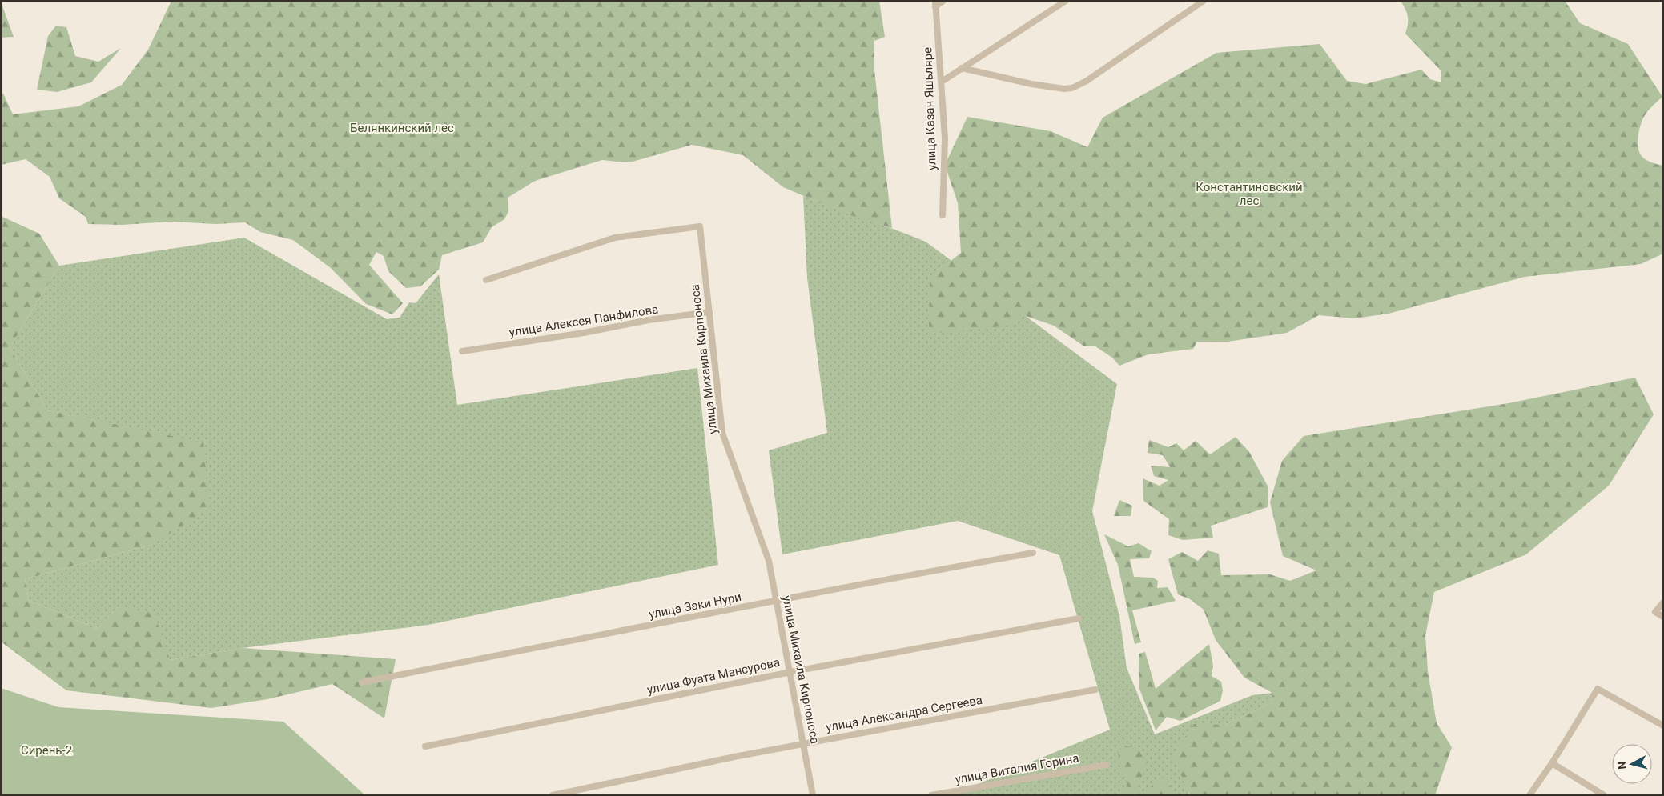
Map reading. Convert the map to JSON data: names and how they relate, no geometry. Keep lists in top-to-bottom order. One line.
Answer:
{"streets":{"street":["улица Казан Яшьляре","улица Алексея Панфилова","улица Михаила Кирпоноса","улица Заки Нури","улица Фуата Мансурова","улица Александра Сергеева","улица Виталия Горина"]},"crossings":[["улица Алексея Панфилова","улица Михаила Кирпоноса"],["улица Михаила Кирпоноса","улица Заки Нури"],["улица Михаила Кирпоноса","улица Фуата Мансурова"],["улица Михаила Кирпоноса","улица Александра Сергеева"]],"parks":["Белянкинский лес","Константиновский лес","Сирень-2"],"north":"left"}
